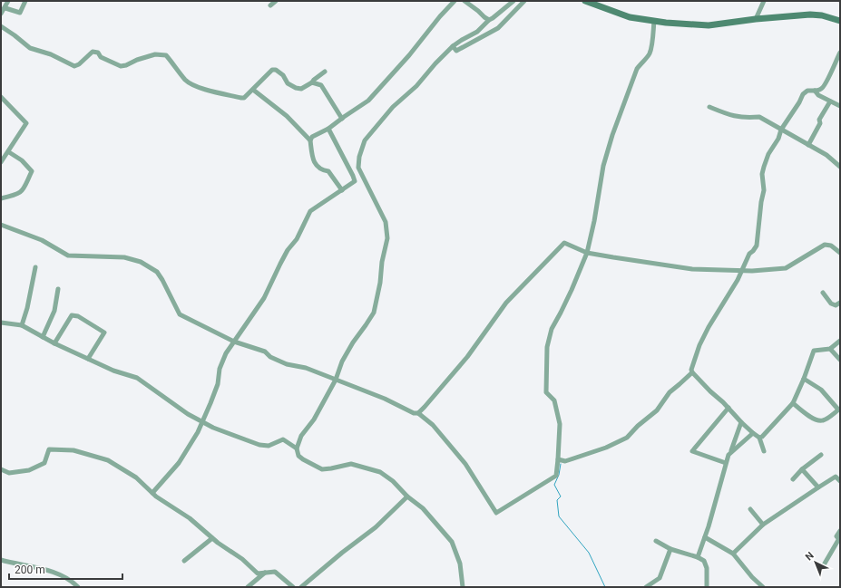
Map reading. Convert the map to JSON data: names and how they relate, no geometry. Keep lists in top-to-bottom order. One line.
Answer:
{"scale_bar":"200 m","north":"top left"}
